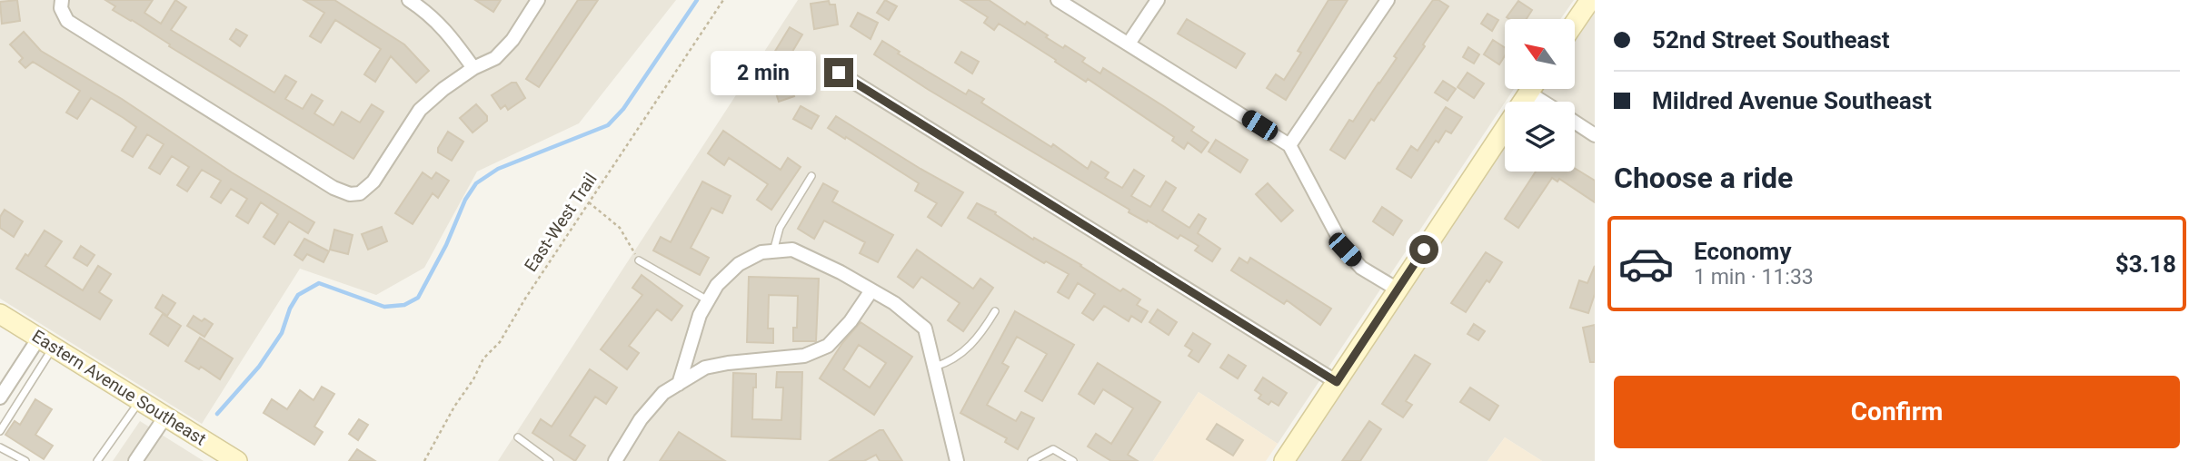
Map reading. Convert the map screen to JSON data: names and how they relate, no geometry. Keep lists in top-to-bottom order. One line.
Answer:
{"streets":{"main road":["Eastern Avenue Southeast"],"path":["East-West Trail"]},"north":"top left","page":{"banner":["52nd Street Southeast","Mildred Avenue Southeast"],"bubble":"2 min","heading":"Choose a ride","list":[{"name":"Economy","note":"1 min · 11:33","value":"$3.18"}],"buttons":"Confirm"}}
